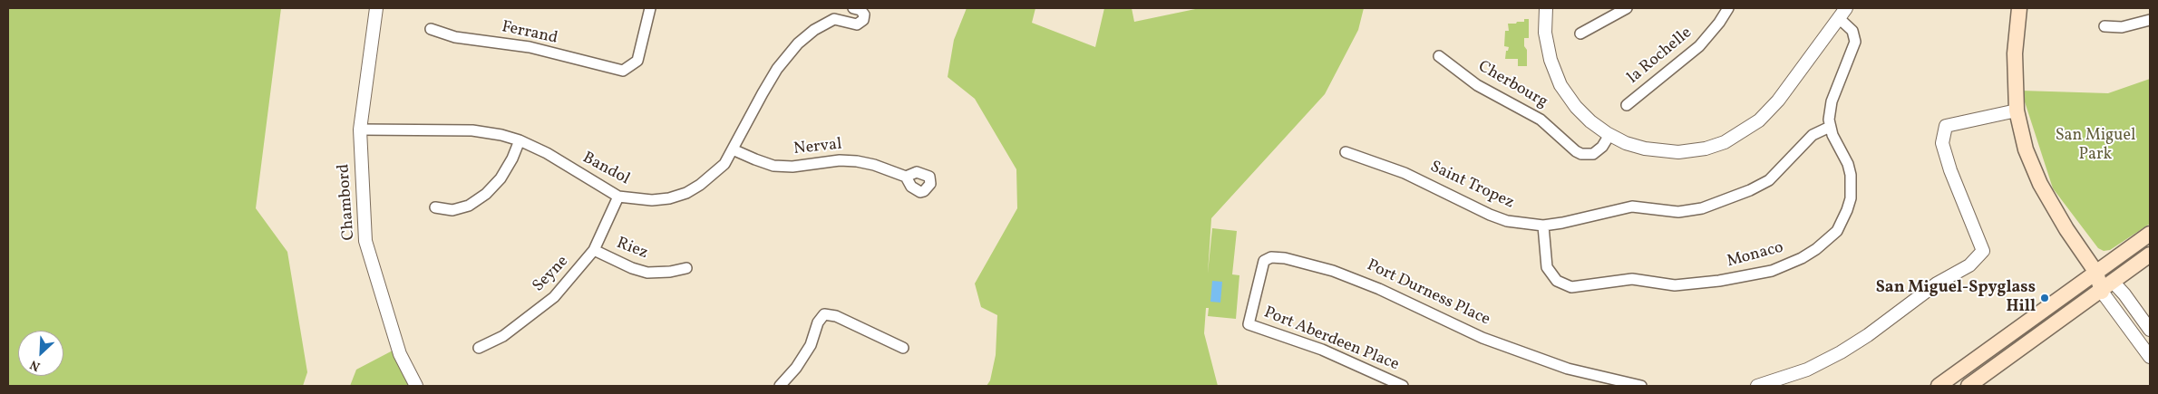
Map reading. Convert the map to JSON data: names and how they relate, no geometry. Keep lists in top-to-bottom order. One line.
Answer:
{"streets":{"street":["Ferrand","la Rochelle","Cherbourg","Nerval","Bandol","Saint Tropez","Chambord","Riez","Monaco","Seyne","Port Durness Place","Port Aberdeen Place"]},"crossings":[["Nerval","Bandol"],["Bandol","Chambord"],["Bandol","Seyne"],["Saint Tropez","Monaco"],["Riez","Seyne"],["Port Durness Place","Port Aberdeen Place"]],"parks":["San Miguel Park"],"places":["San Miguel-Spyglass Hill"],"north":"bottom left"}
